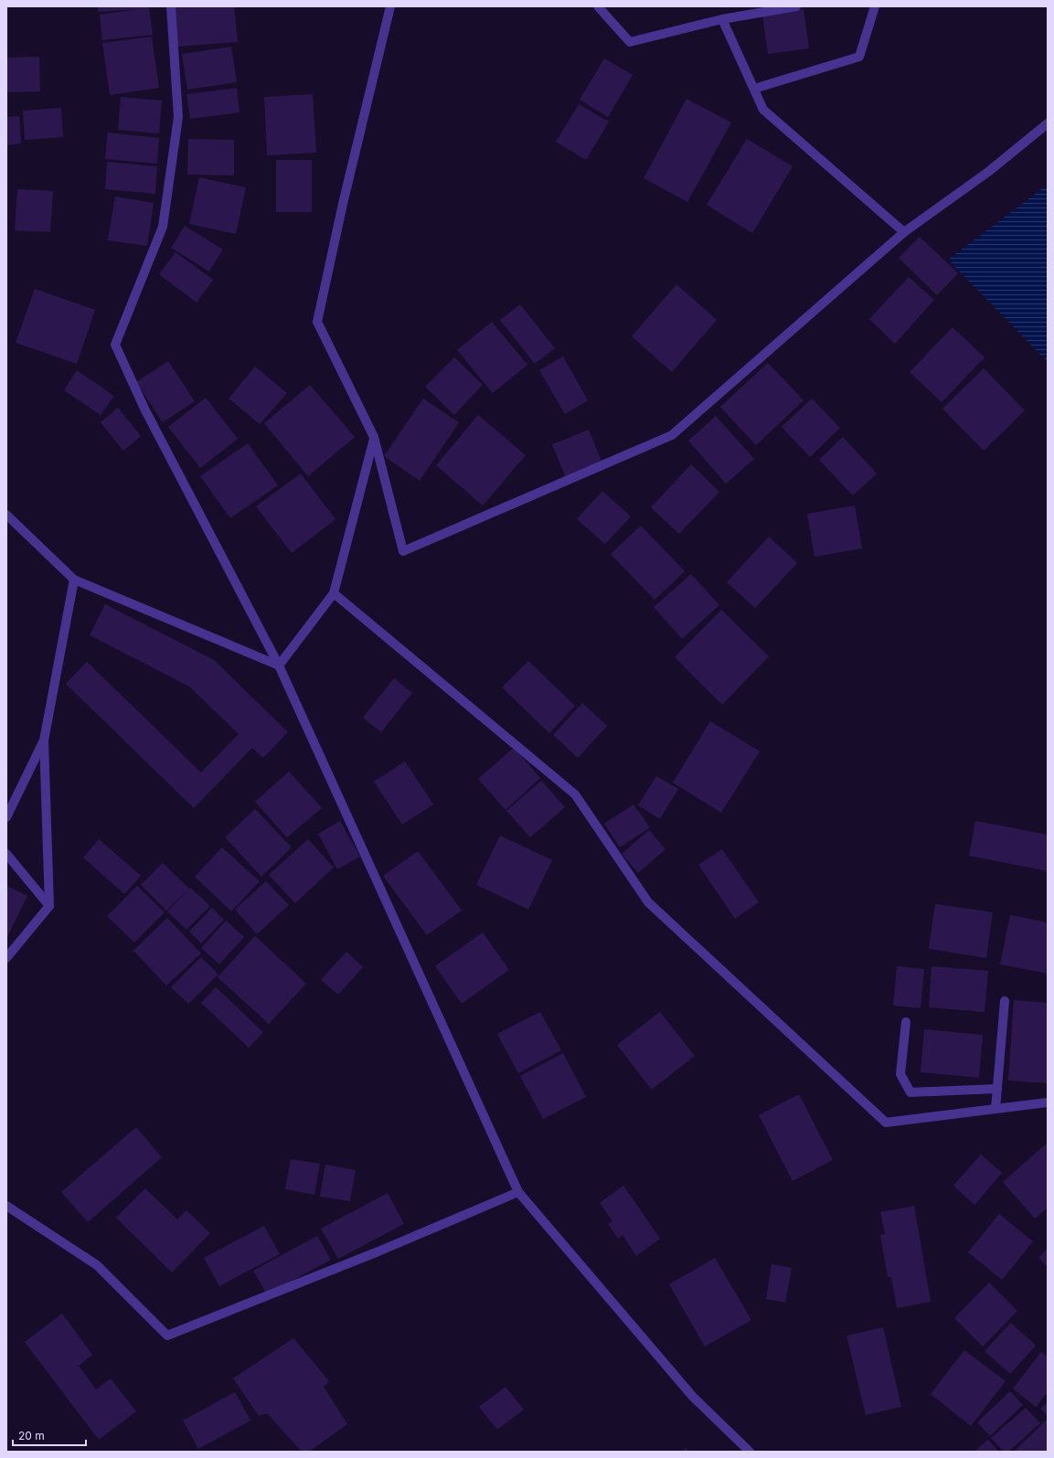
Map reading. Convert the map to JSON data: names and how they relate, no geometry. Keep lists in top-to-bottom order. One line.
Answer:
{"scale_bar":"20 m"}
